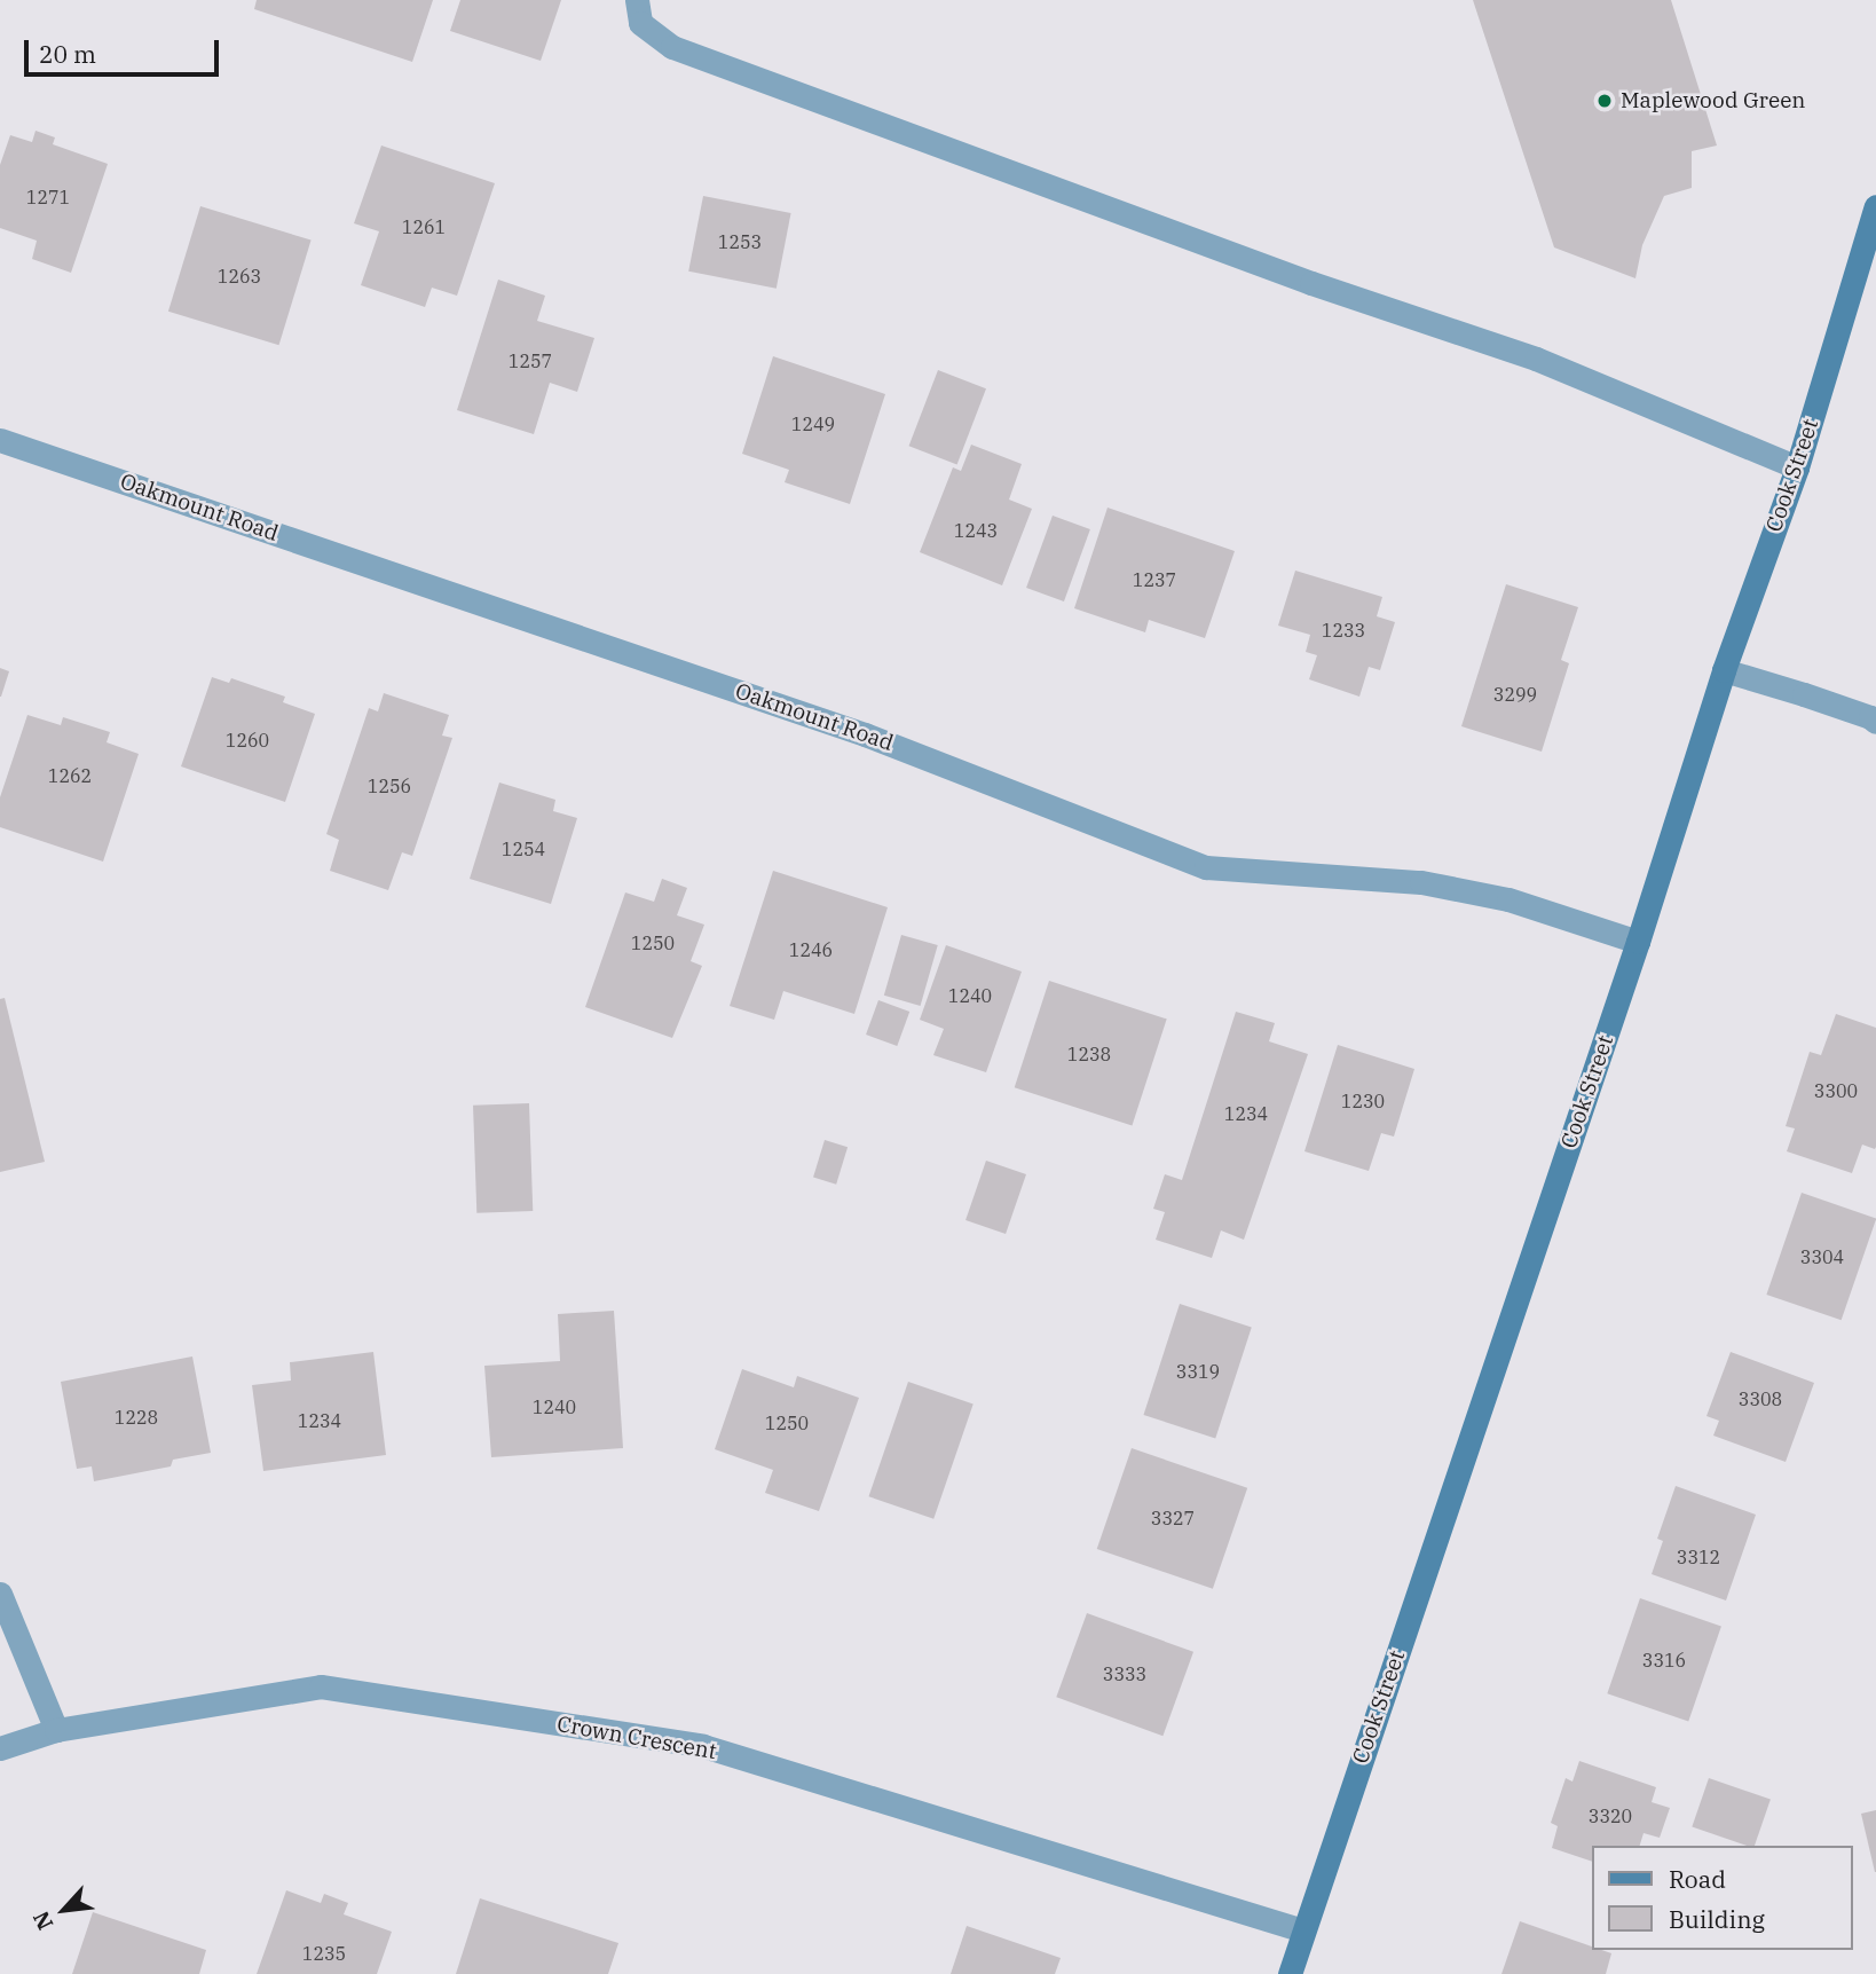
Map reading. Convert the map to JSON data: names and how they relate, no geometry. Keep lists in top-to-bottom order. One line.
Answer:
{"streets":{"main road":["Cook Street"],"street":["Oakmount Road","Crown Crescent"]},"crossings":[["Cook Street","Oakmount Road"],["Cook Street","Crown Crescent"]],"places":["Maplewood Green"],"house_numbers":["1271","1261","1253","1263","1257","1249","1243","1237","1233","3299","1260","1262","1256","1254","1250","1246","1240","1238","3300","1230","1234","3304","3319","3308","1240","1228","1234","1250","3327","3312","3316","3333","3320","1235"],"legend":["Road","Building"],"scale_bar":"20 m","north":"bottom left"}
